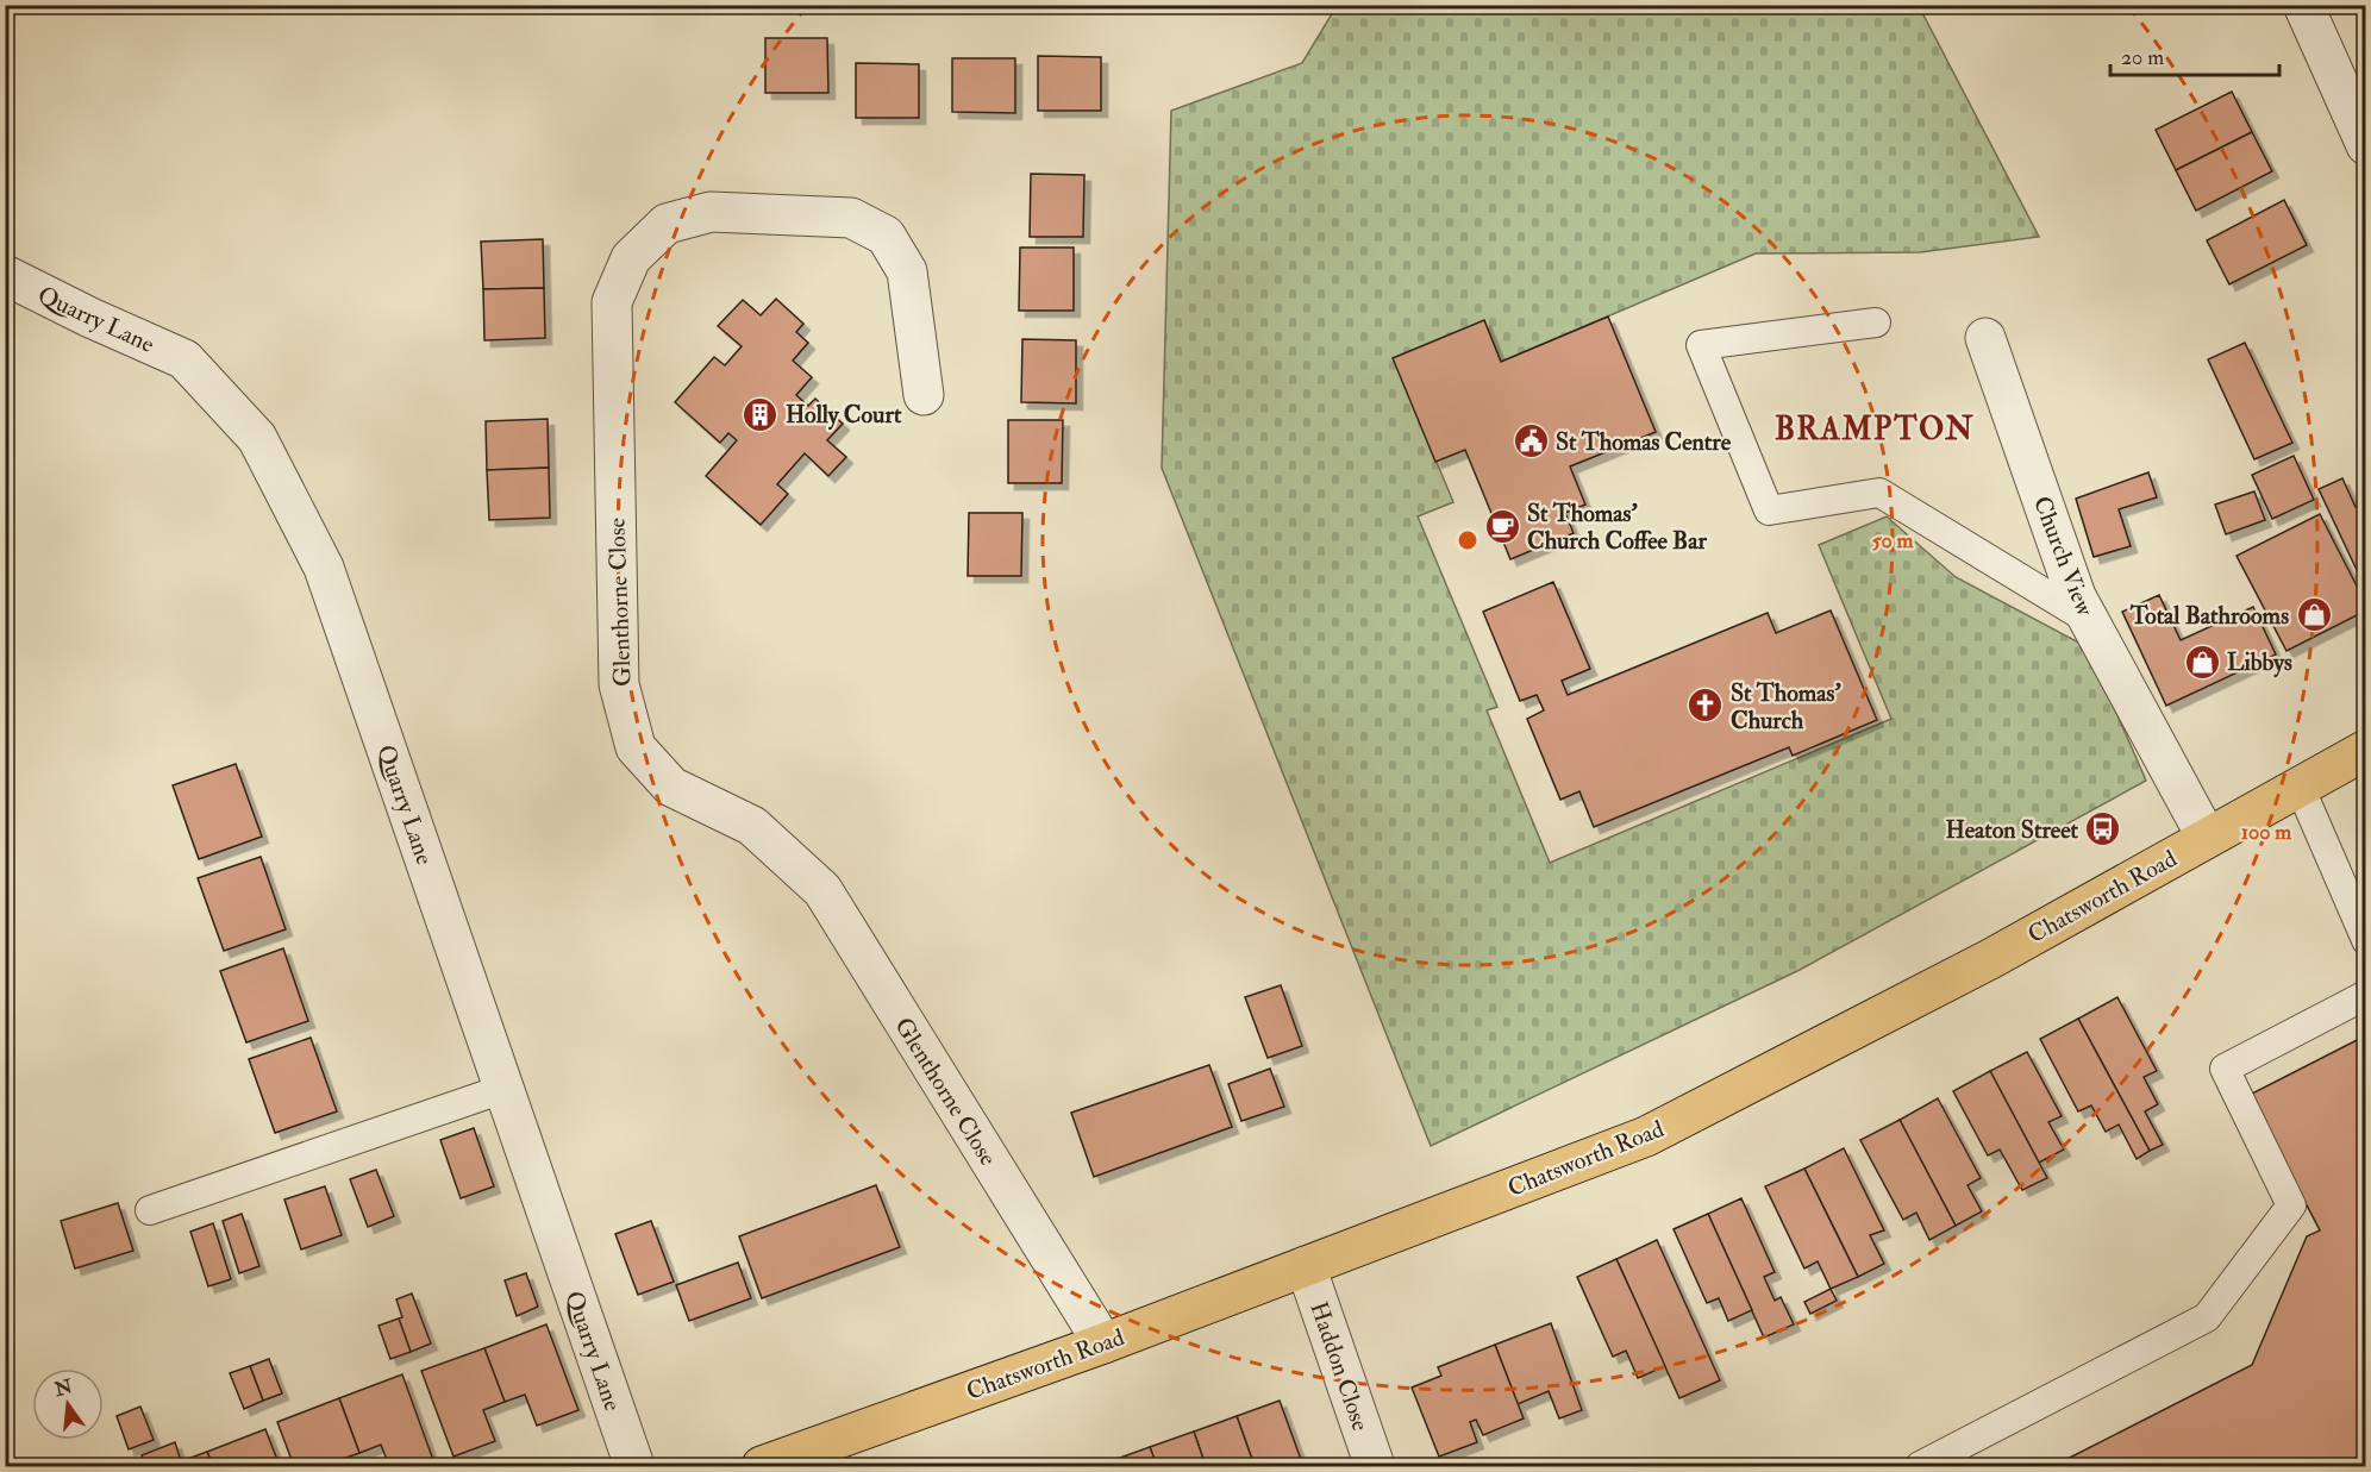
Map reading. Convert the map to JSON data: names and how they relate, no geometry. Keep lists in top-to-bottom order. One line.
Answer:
{"streets":{"highway":["Chatsworth Road"],"street":["Quarry Lane","Church View","Glenthorne Close","Haddon Close"]},"crossings":[["Church View","Chatsworth Road"],["Glenthorne Close","Chatsworth Road"],["Chatsworth Road","Haddon Close"]],"districts":["BRAMPTON"],"places":{"building":["Holly Court"],"public building":["St Thomas Centre"],"cafe":["St Thomas' Church Coffee Bar"],"shop":["Total Bathrooms","Libbys"],"church":["St Thomas' Church"],"bus stop":["Heaton Street"]},"scale_bar":"20 m","north":"top","rings":["50 m","100 m"]}
